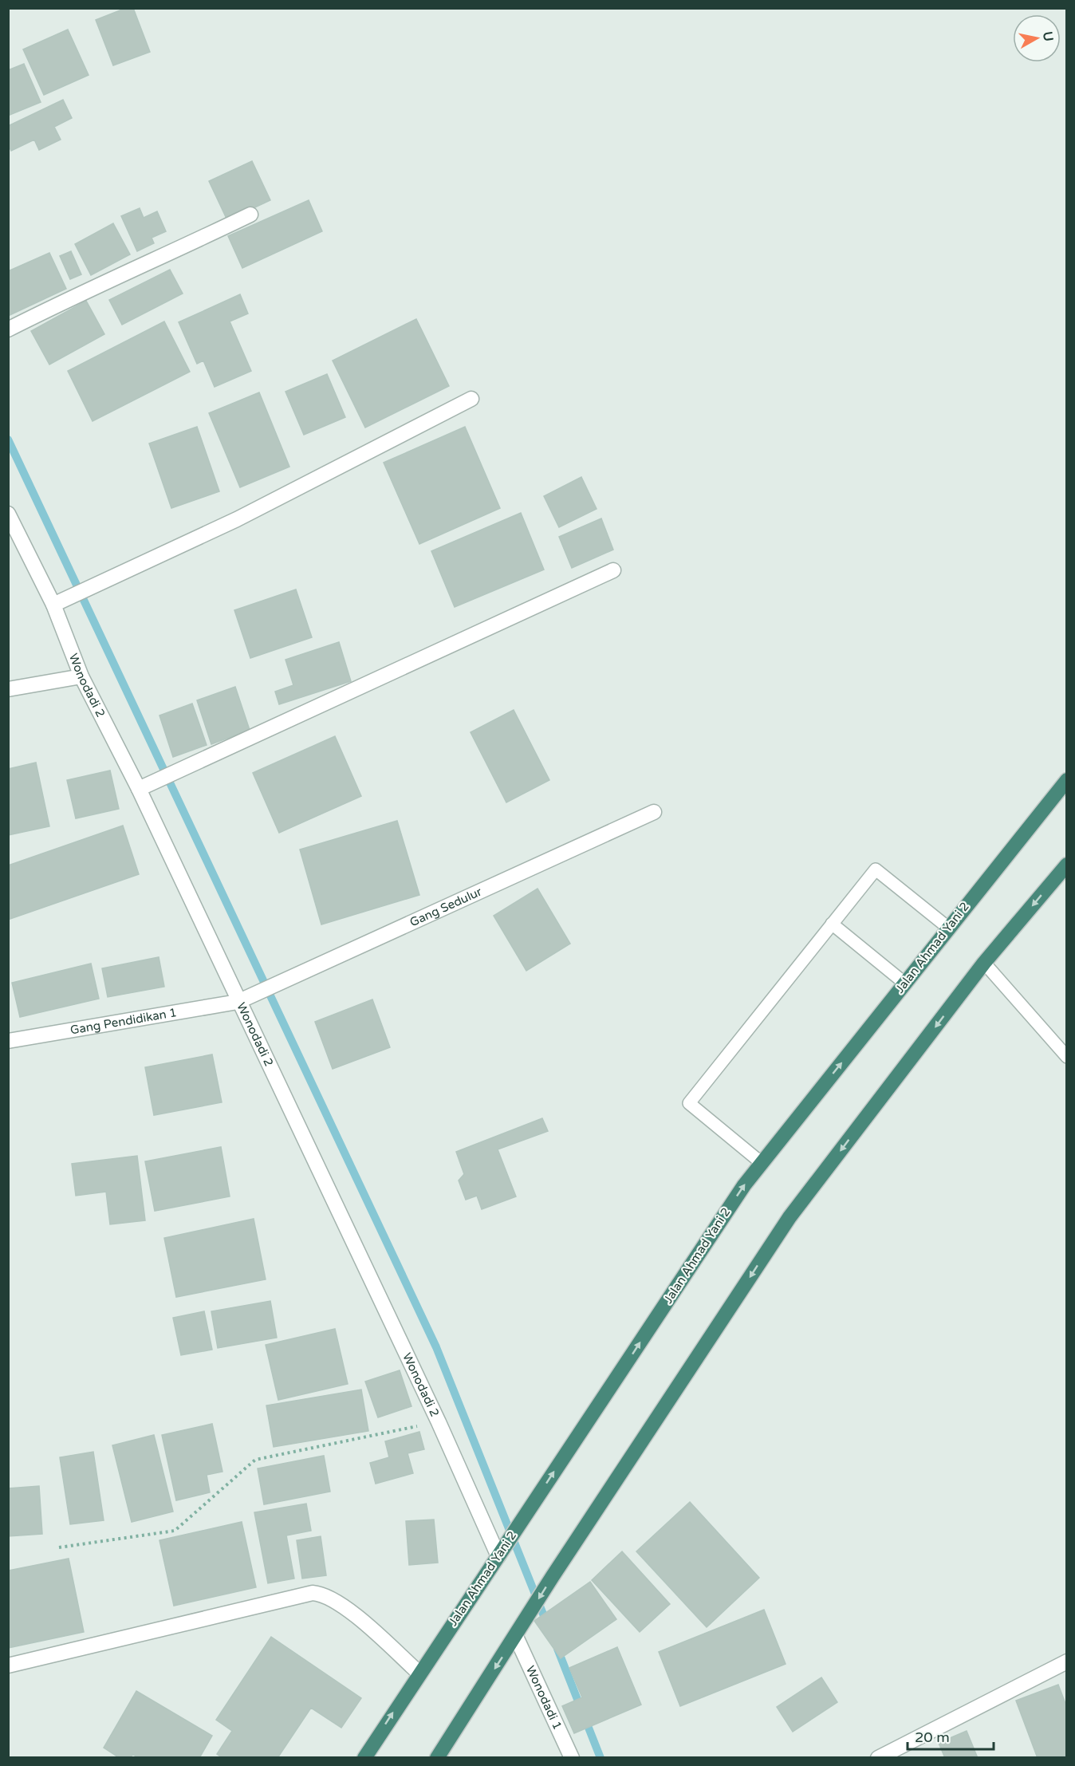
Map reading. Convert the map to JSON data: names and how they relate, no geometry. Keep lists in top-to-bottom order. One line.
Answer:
{"streets":{"highway":["Jalan Ahmad Yani 2"],"street":["Wonodadi 2","Gang Sedulur","Gang Pendidikan 1","Wonodadi 1"]},"crossings":[["Wonodadi 2","Gang Sedulur"],["Wonodadi 2","Jalan Ahmad Yani 2"],["Wonodadi 2","Gang Pendidikan 1"],["Gang Sedulur","Gang Pendidikan 1"]],"scale_bar":"20 m","north":"right"}
